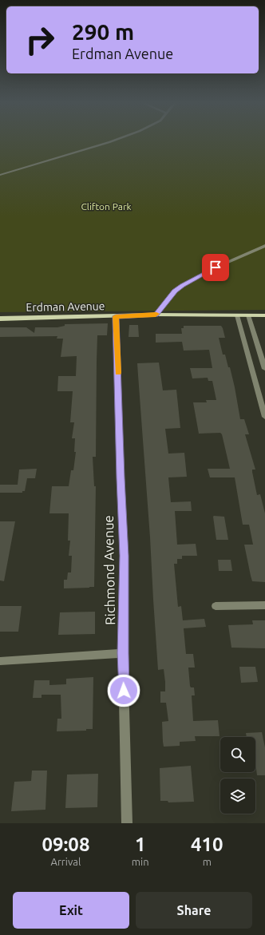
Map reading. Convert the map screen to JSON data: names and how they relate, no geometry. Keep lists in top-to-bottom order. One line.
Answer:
{"streets":{"main road":["Erdman Avenue"],"street":["Richmond Avenue"]},"crossings":[["Erdman Avenue","Richmond Avenue"]],"parks":["Clifton Park"],"page":{"turn":["290 m","Erdman Avenue"],"eta":["09:08","Arrival","1","min","410","m"],"buttons":["Exit","Share"]}}
